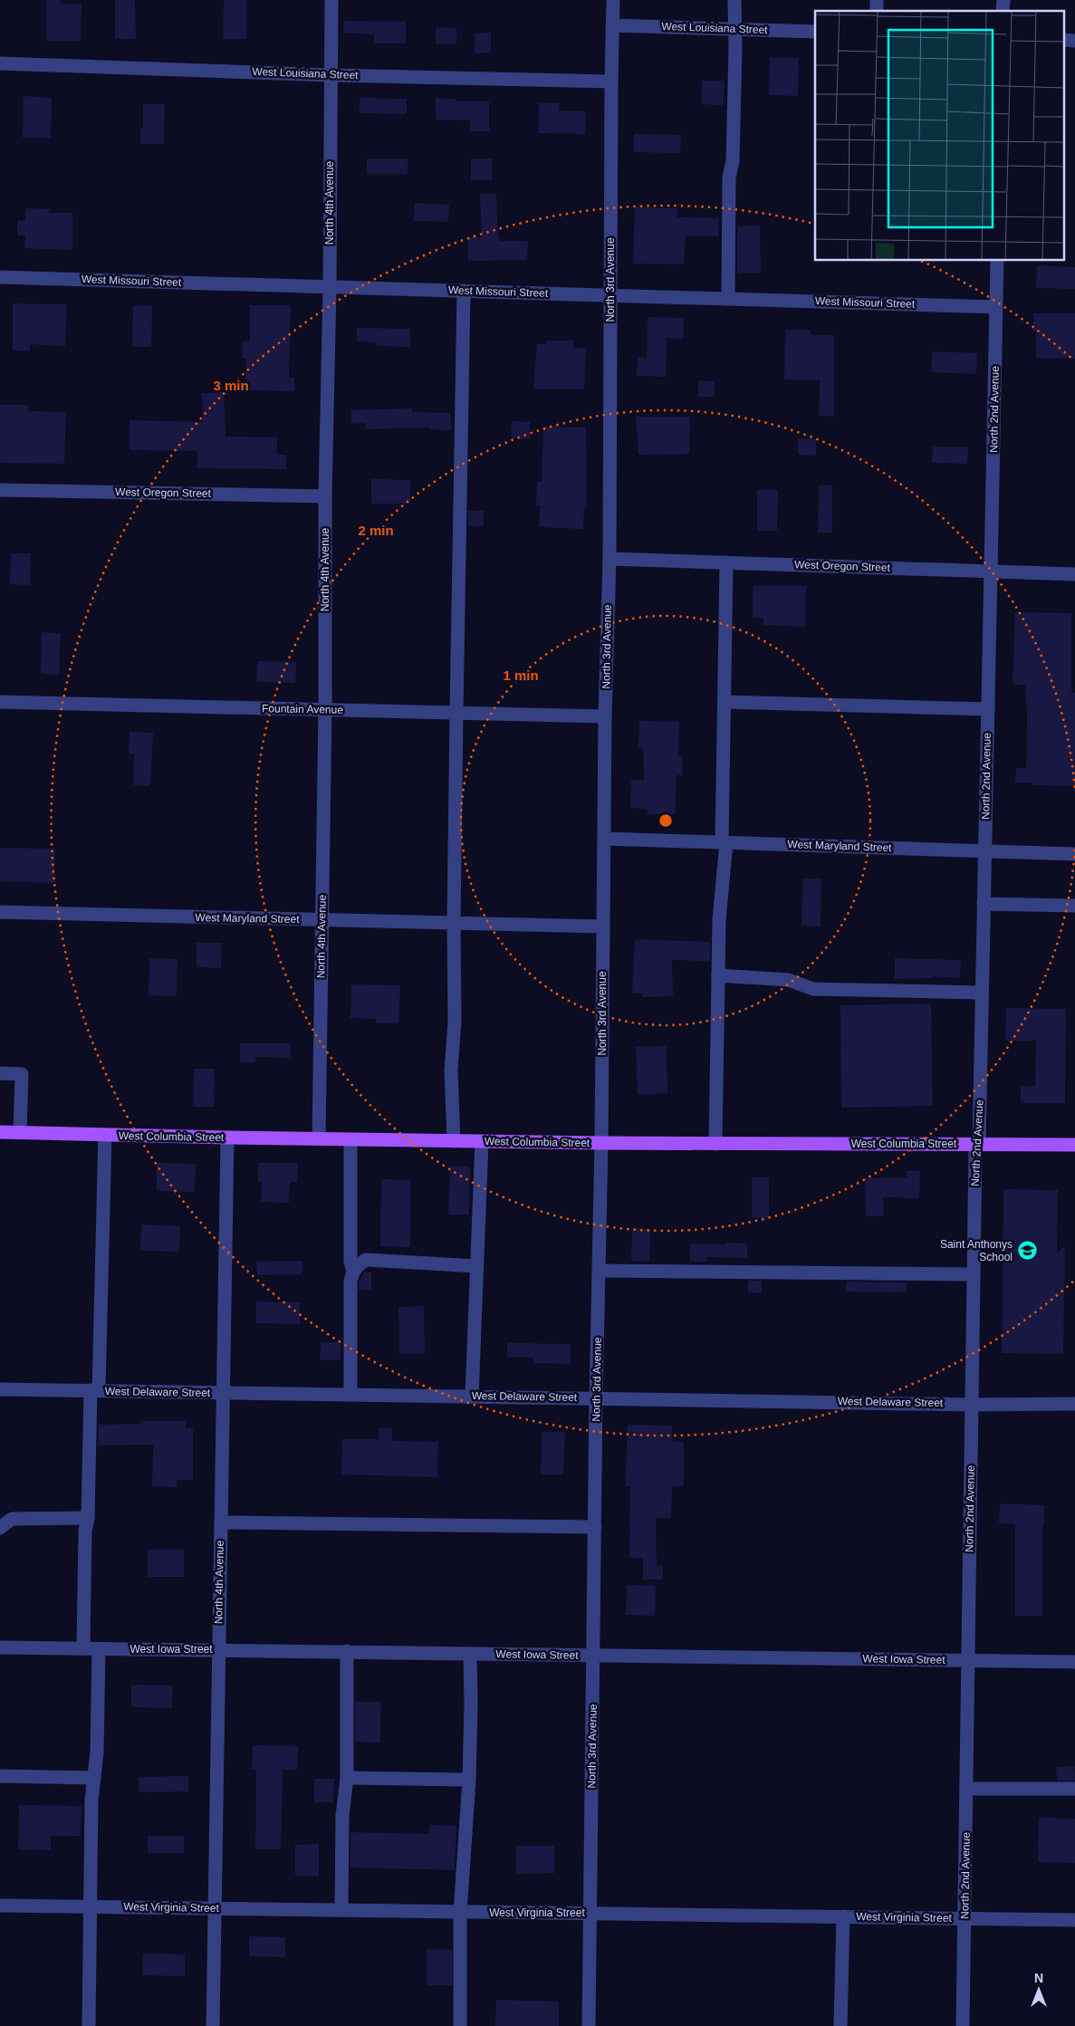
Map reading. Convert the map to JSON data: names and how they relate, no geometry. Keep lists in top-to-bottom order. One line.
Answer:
{"streets":{"main road":["West Columbia Street"],"street":["West Louisiana Street","North 4th Avenue","North 3rd Avenue","West Missouri Street","North 2nd Avenue","West Oregon Street","Fountain Avenue","West Maryland Street","West Delaware Street","West Iowa Street","West Virginia Street"]},"crossings":[["West Louisiana Street","North 4th Avenue"],["West Louisiana Street","North 3rd Avenue"],["North 4th Avenue","West Missouri Street"],["North 4th Avenue","West Oregon Street"],["North 4th Avenue","Fountain Avenue"],["North 4th Avenue","West Maryland Street"],["North 4th Avenue","West Columbia Street"],["North 4th Avenue","West Delaware Street"],["North 4th Avenue","West Iowa Street"],["North 4th Avenue","West Virginia Street"],["North 3rd Avenue","West Missouri Street"],["North 3rd Avenue","West Oregon Street"],["North 3rd Avenue","Fountain Avenue"],["North 3rd Avenue","West Maryland Street"],["North 3rd Avenue","West Columbia Street"],["North 3rd Avenue","West Delaware Street"],["North 3rd Avenue","West Iowa Street"],["North 3rd Avenue","West Virginia Street"],["West Missouri Street","North 2nd Avenue"],["North 2nd Avenue","West Oregon Street"],["North 2nd Avenue","West Maryland Street"],["North 2nd Avenue","West Columbia Street"],["North 2nd Avenue","West Delaware Street"],["North 2nd Avenue","West Iowa Street"],["North 2nd Avenue","West Virginia Street"]],"places":{"school or university":["Saint Anthonys School"]},"north":"top","rings":["3 min","2 min","1 min"]}
